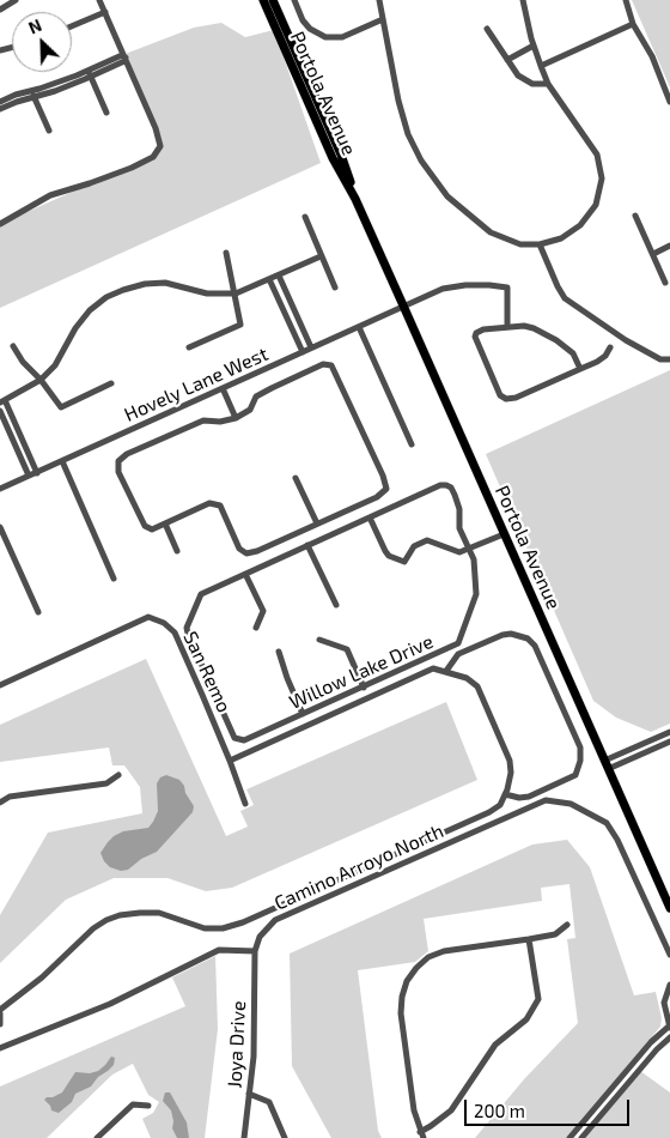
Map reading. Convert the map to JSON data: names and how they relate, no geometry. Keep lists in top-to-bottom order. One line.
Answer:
{"streets":{"main road":["Portola Avenue"],"street":["Hovely Lane West","San Remo","Willow Lake Drive","Camino Arroyo North","Joya Drive"]},"crossings":[["Portola Avenue","Hovely Lane West"],["Camino Arroyo North","Joya Drive"]],"scale_bar":"200 m","north":"top left"}
